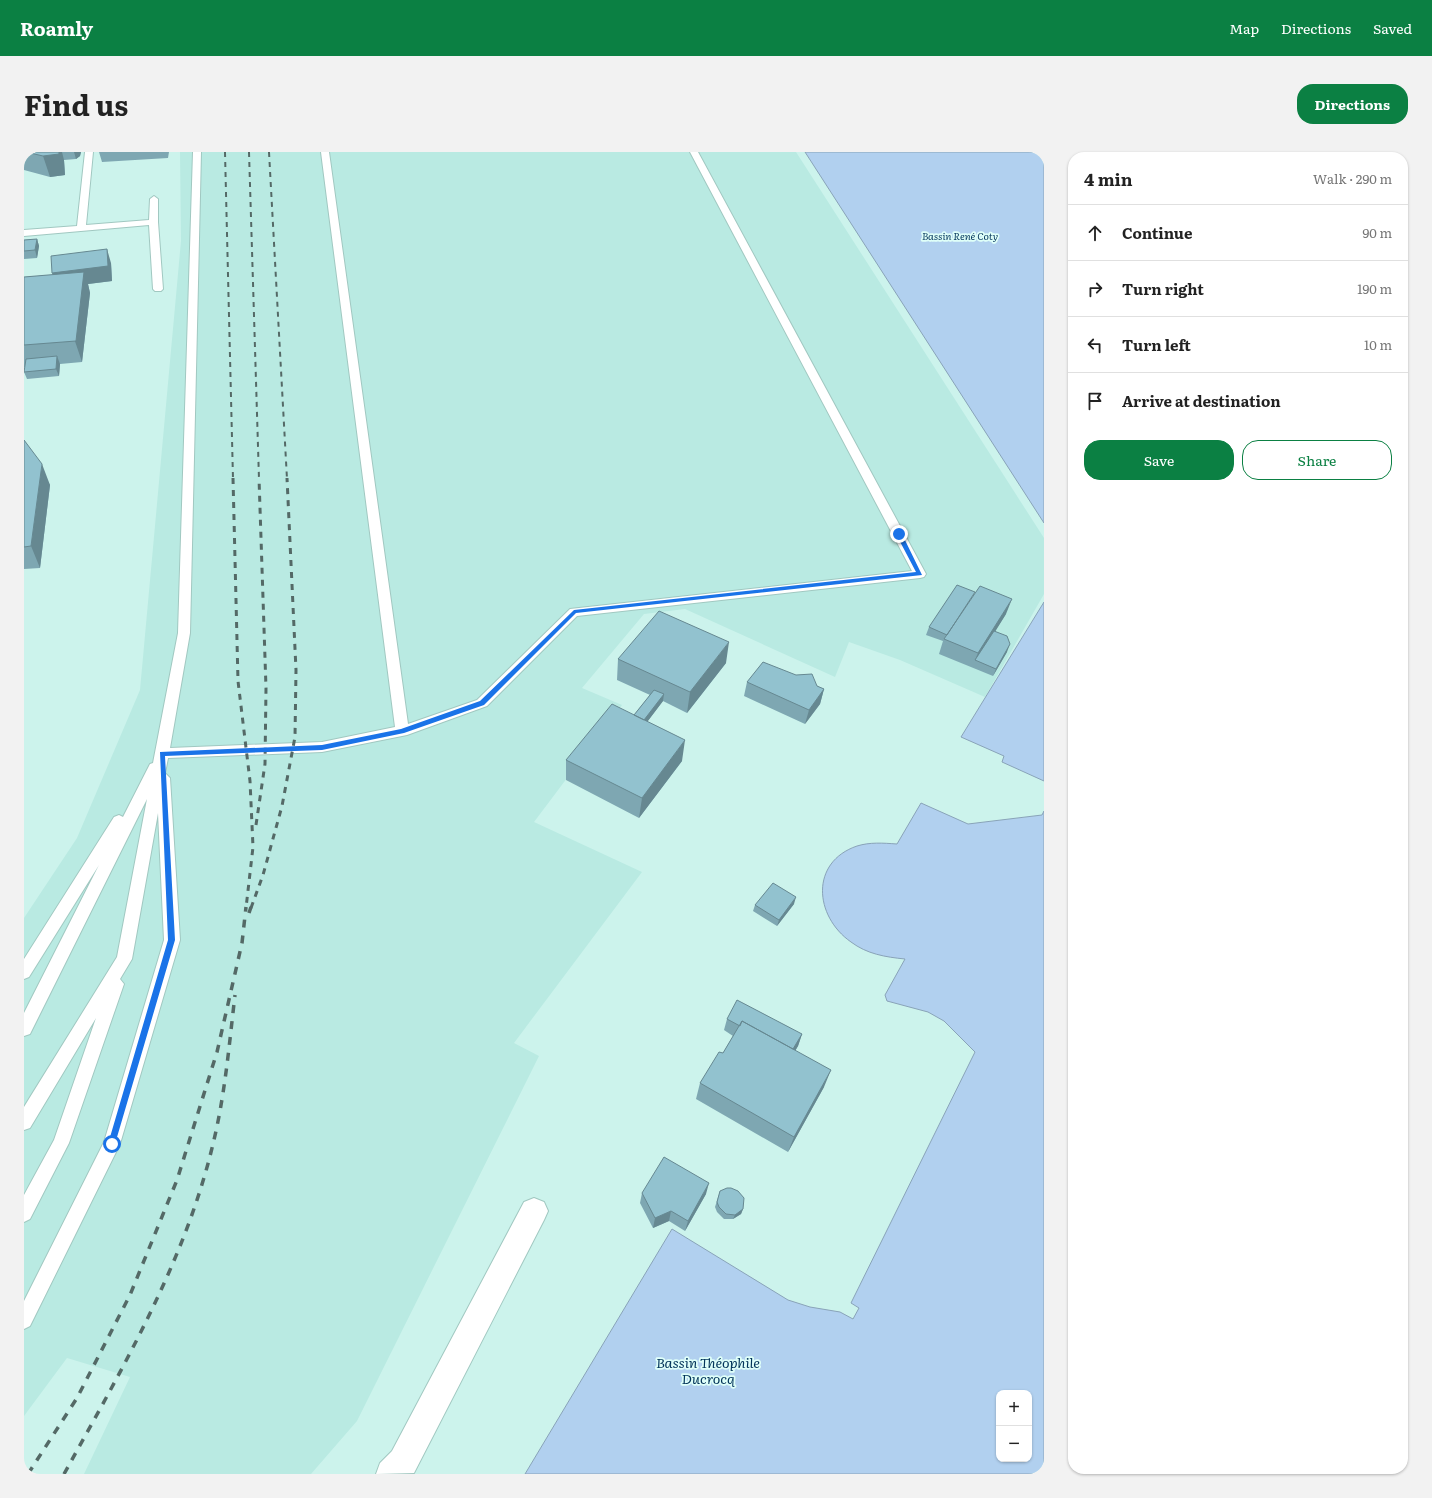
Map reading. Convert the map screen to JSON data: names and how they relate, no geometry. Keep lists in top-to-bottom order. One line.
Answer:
{"water":["Bassin René Coty","Bassin Théophile Ducrocq"],"page":{"header":"Roamly","nav":["Map","Directions","Saved"],"title":"Find us","buttons":["Directions",["Save","Share"]],"heading":["4 min","Walk · 290 m"],"list":[["Continue","90 m"],["Turn right","190 m"],["Turn left","10 m"],"Arrive at destination"],"map_buttons":["+","−"]}}
